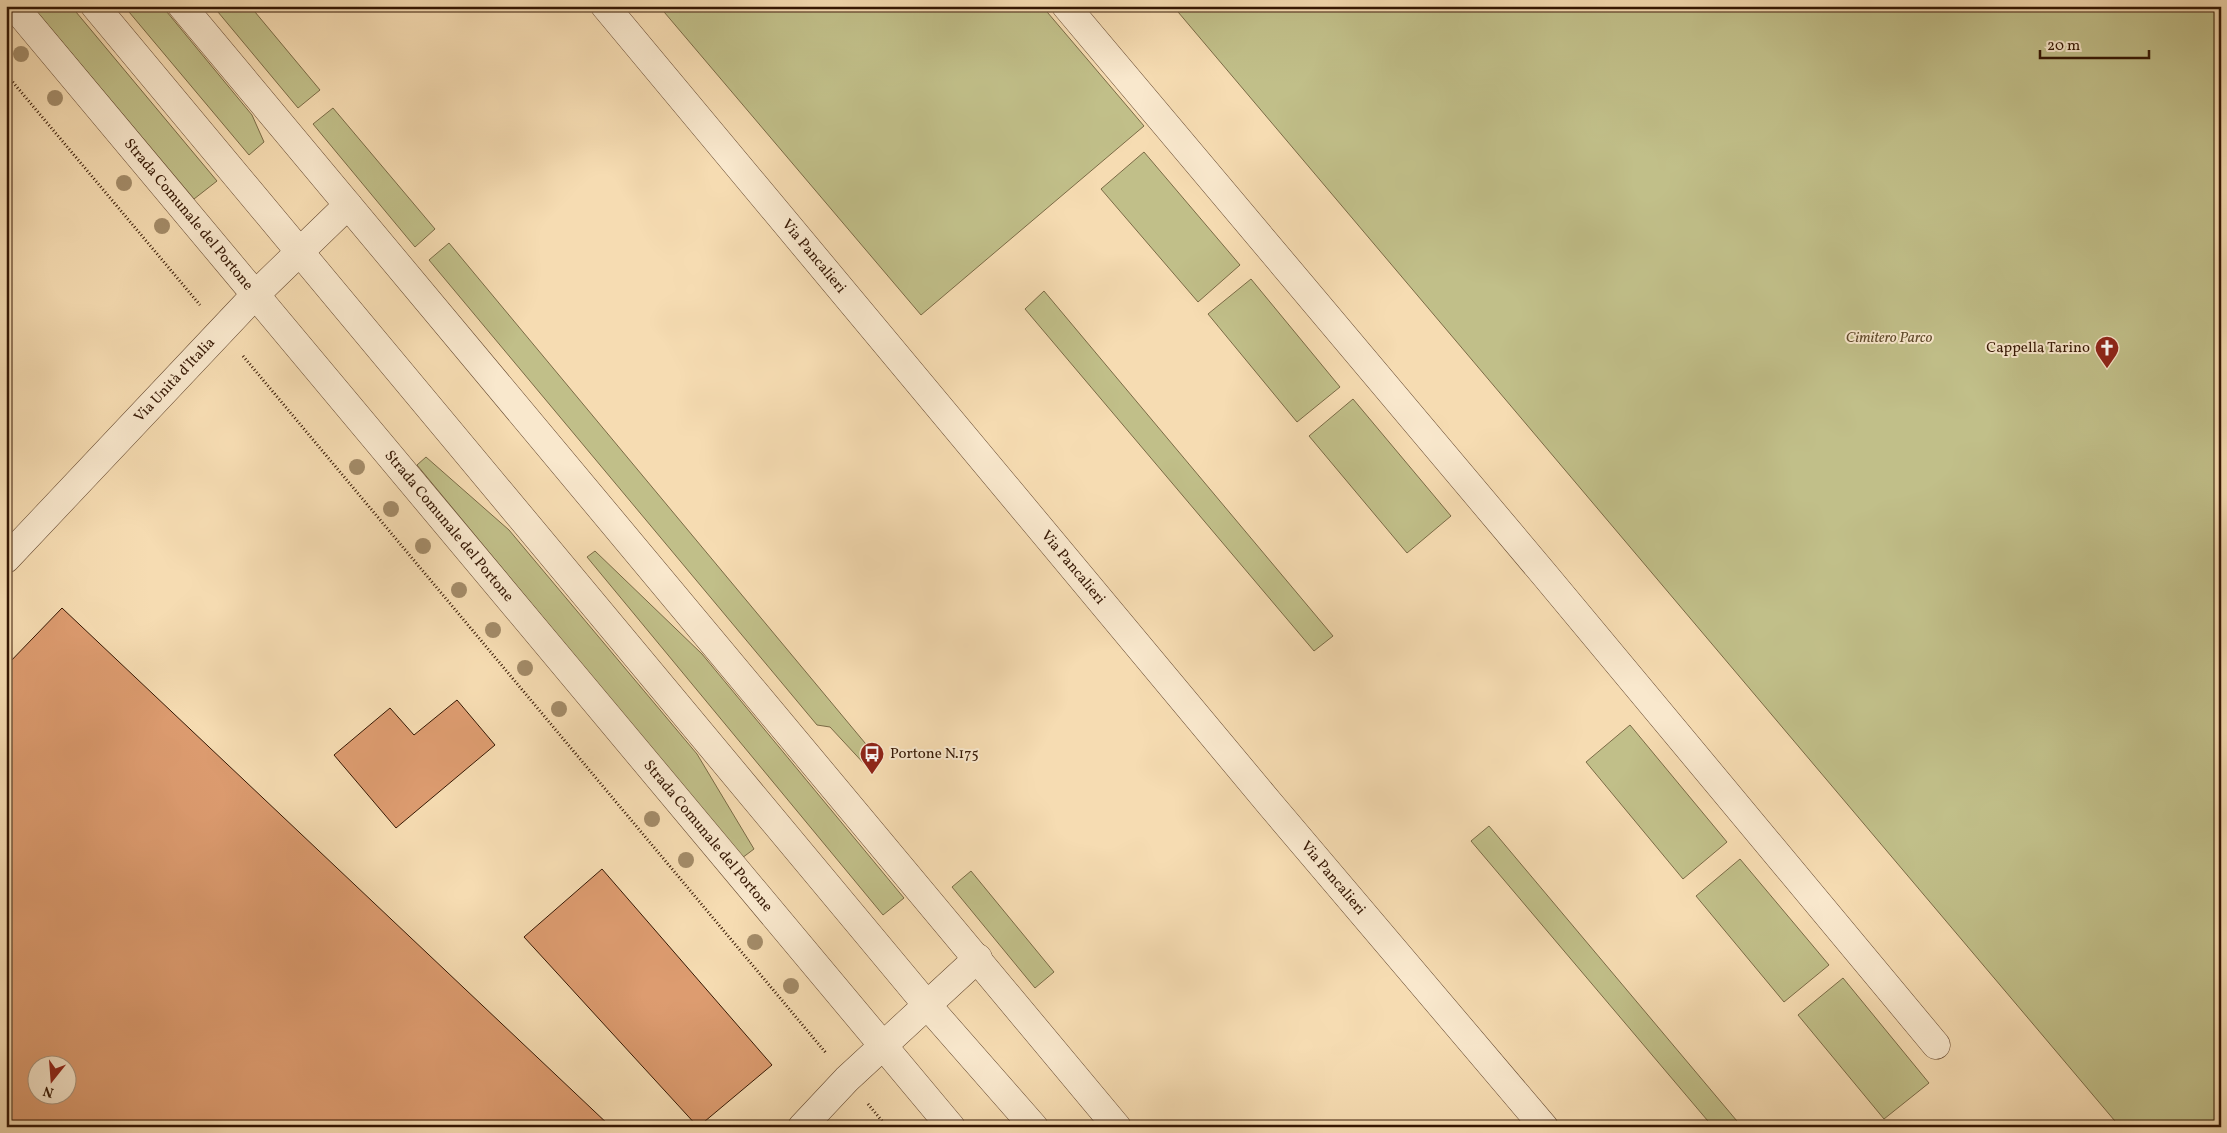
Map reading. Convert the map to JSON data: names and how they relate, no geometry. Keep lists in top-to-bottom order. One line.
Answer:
{"streets":{"street":["Strada Comunale del Portone","Via Pancalieri","Via Unità d'Italia"]},"crossings":[["Strada Comunale del Portone","Via Unità d'Italia"]],"parks":["Cimitero Parco"],"places":{"church":["Cappella Tarino"],"bus stop":["Portone N.175"]},"scale_bar":"20 m","north":"bottom"}
